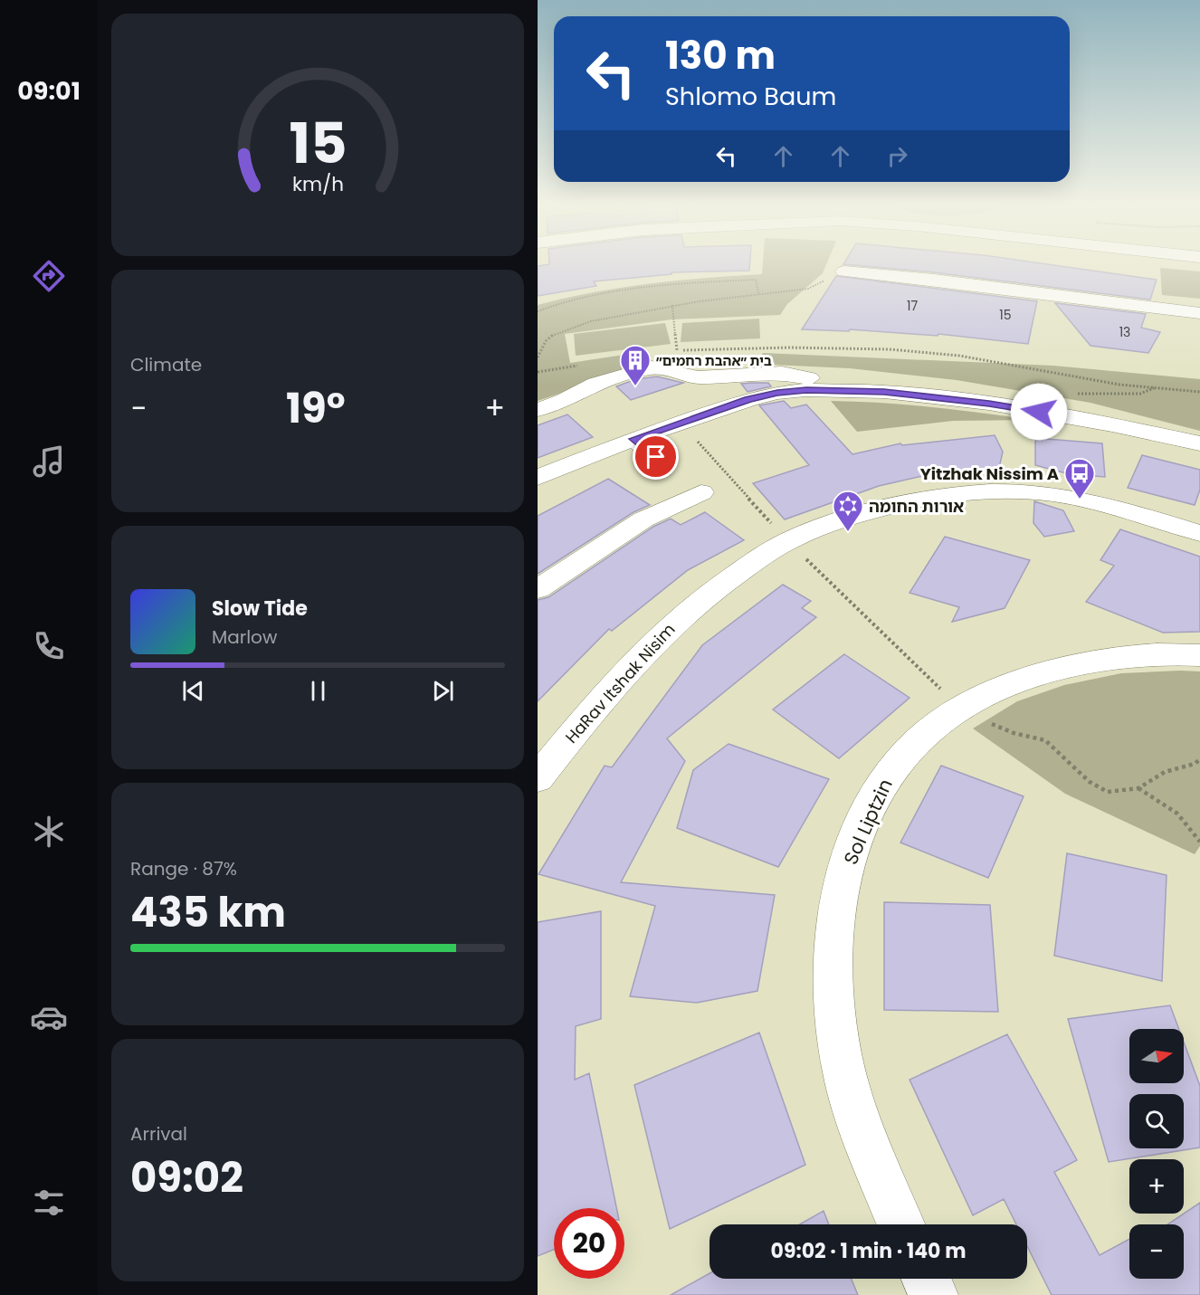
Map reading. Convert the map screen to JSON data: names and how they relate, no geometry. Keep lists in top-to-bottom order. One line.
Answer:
{"streets":{"street":["HaRav Itshak Nisim","Sol Liptzin"]},"places":{"building":["בית ״אהבת רחמים״"],"bus stop":["Yitzhak Nissim A"],"synagogue":["אורות החומה"]},"house_numbers":["17","15","13"],"north":"right","page":{"tabs":"09:01","turn":["130 m","Shlomo Baum"],"tile":["Climate",["Range · 87%","435 km"],["Arrival","09:02"]],"heat":["−","19°","+"],"song":["Slow Tide","Marlow"],"map_buttons":["+","−"],"limit":"20","trip":"09:02 · 1 min · 140 m","gauge":["15","km/h"]}}
